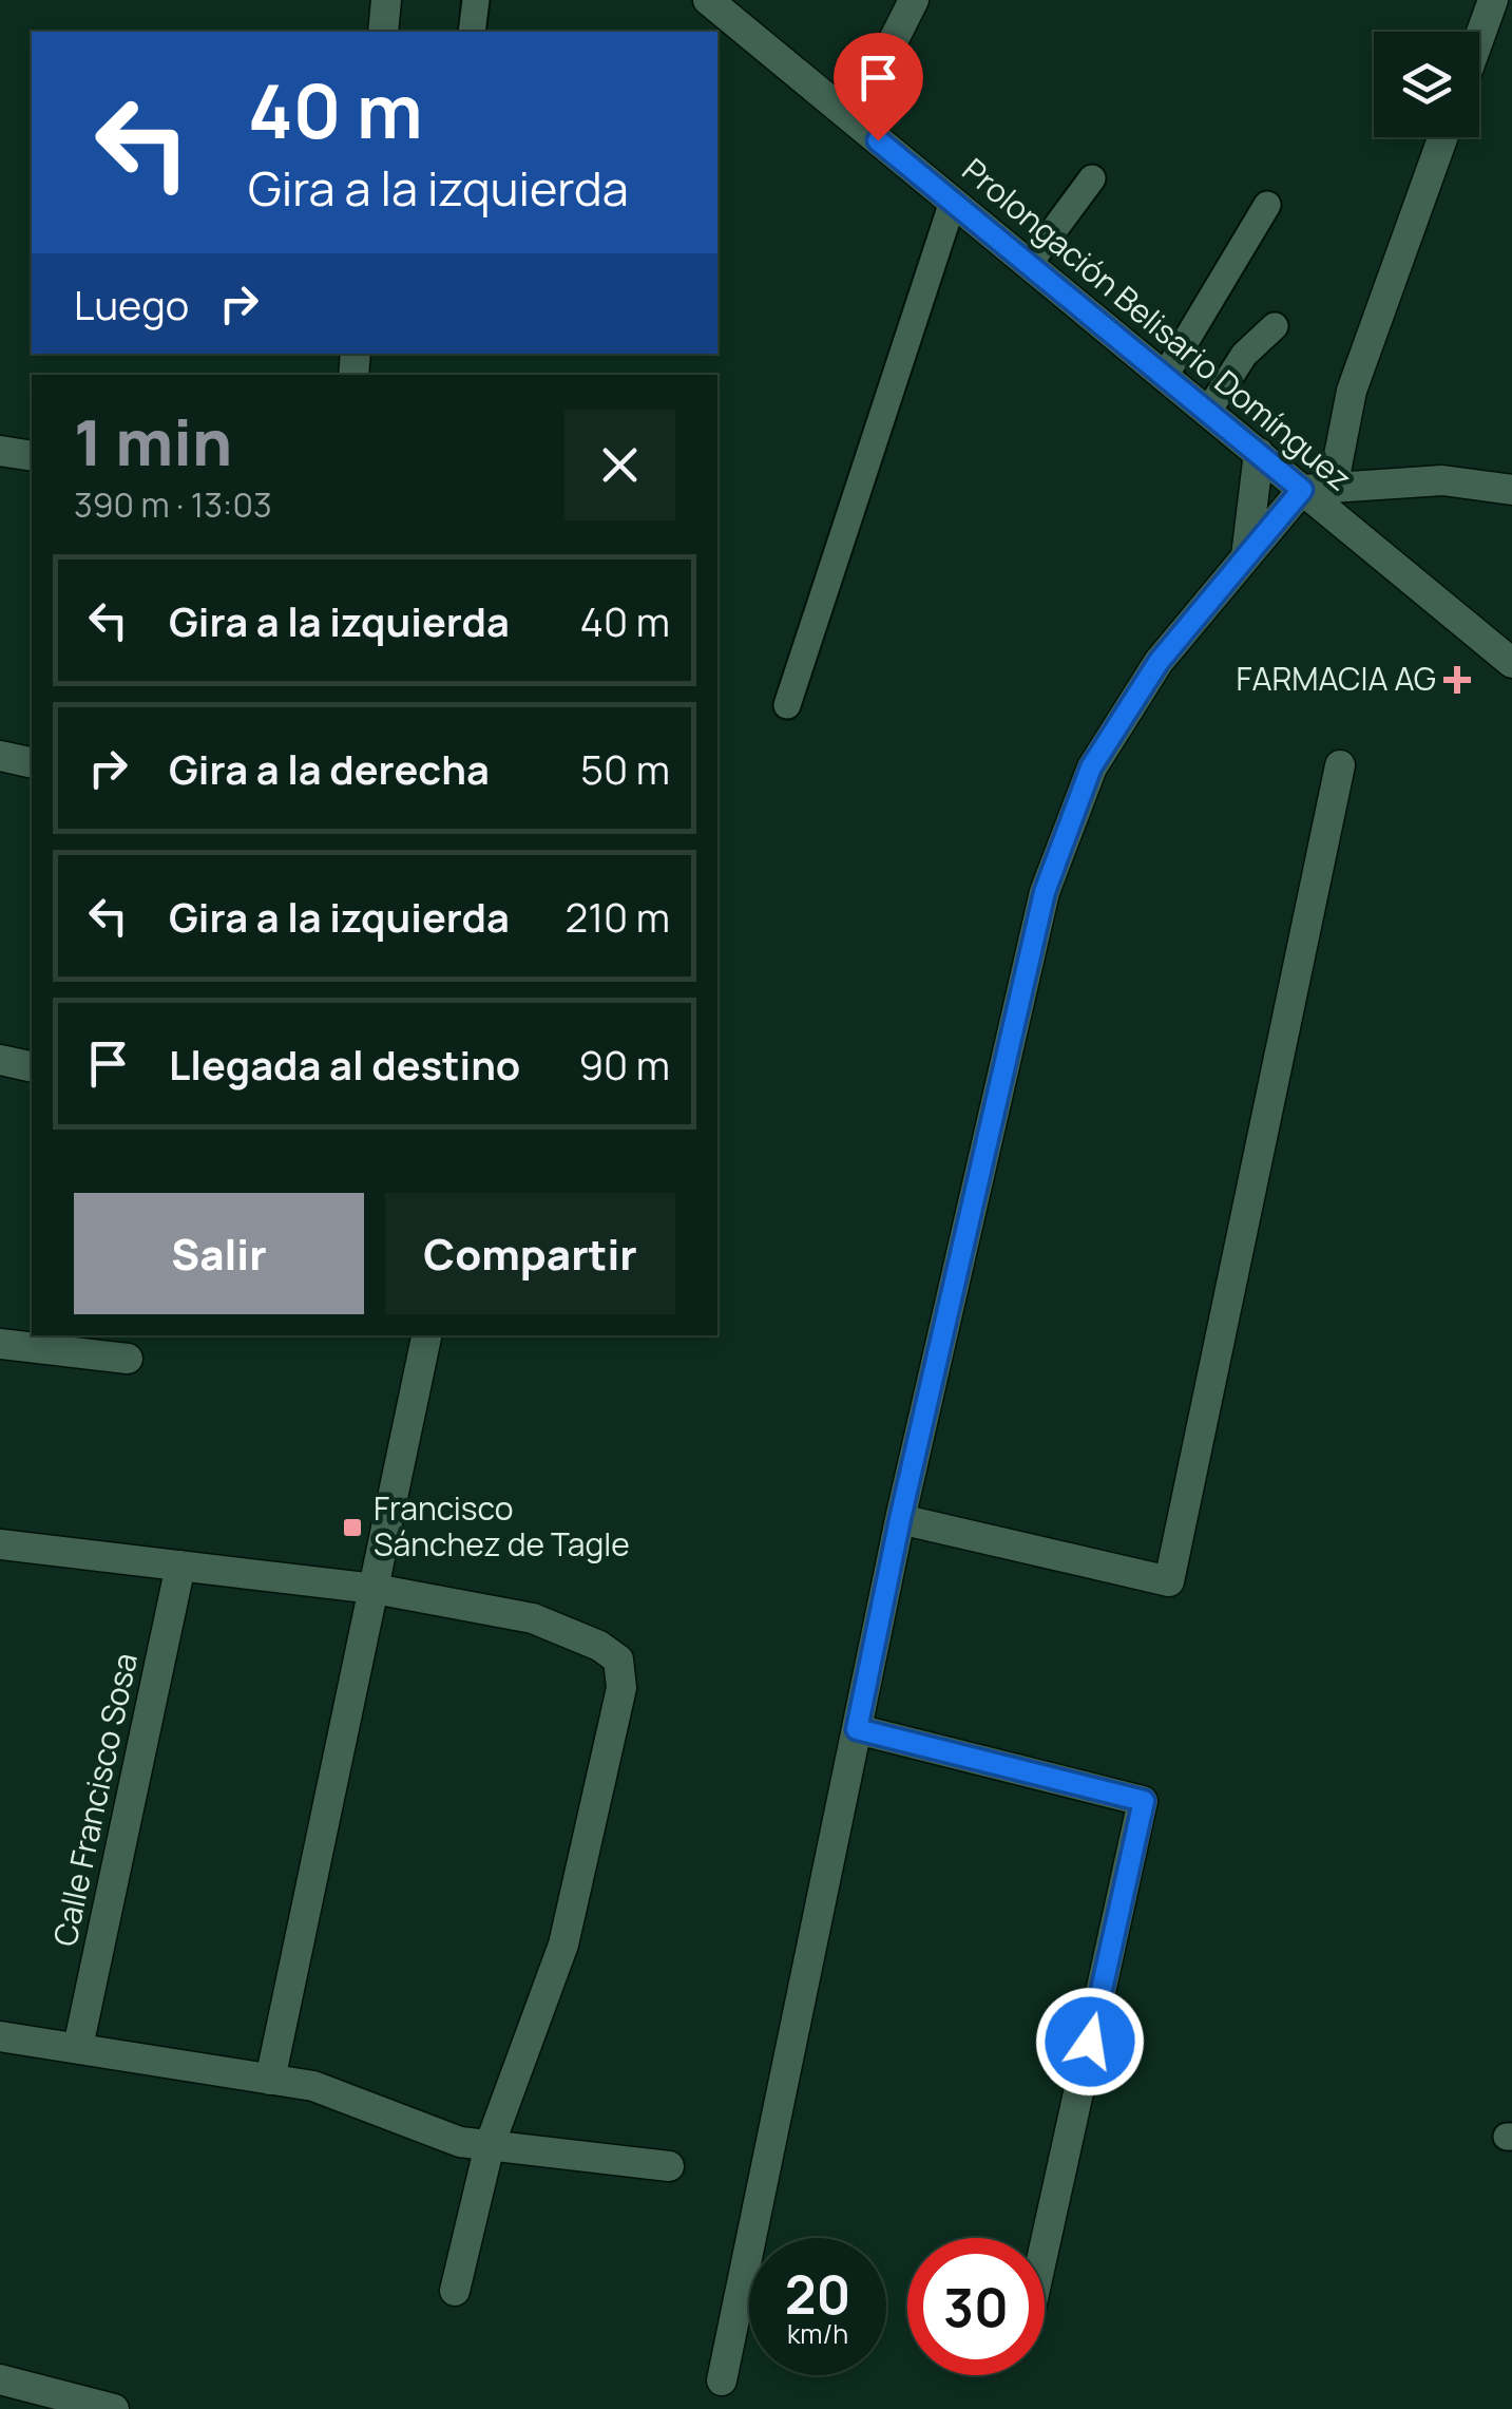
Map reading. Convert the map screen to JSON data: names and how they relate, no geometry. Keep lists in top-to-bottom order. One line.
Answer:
{"streets":{"street":["Prolongación Belisario Domínguez","Calle Francisco Sosa"]},"places":{"health":["FARMACIA AG"],"transit":["Francisco Sánchez de Tagle"]},"page":{"turn":["40 m","Gira a la izquierda"],"then":"Luego","heading":["1 min","390 m · 13:03"],"list":[{"name":"Gira a la izquierda","value":"40 m"},{"name":"Gira a la derecha","value":"50 m"},{"name":"Gira a la izquierda","value":"210 m"},{"name":"Llegada al destino","value":"90 m"}],"buttons":["Salir","Compartir"],"speed":"20 km/h","limit":"30"}}
